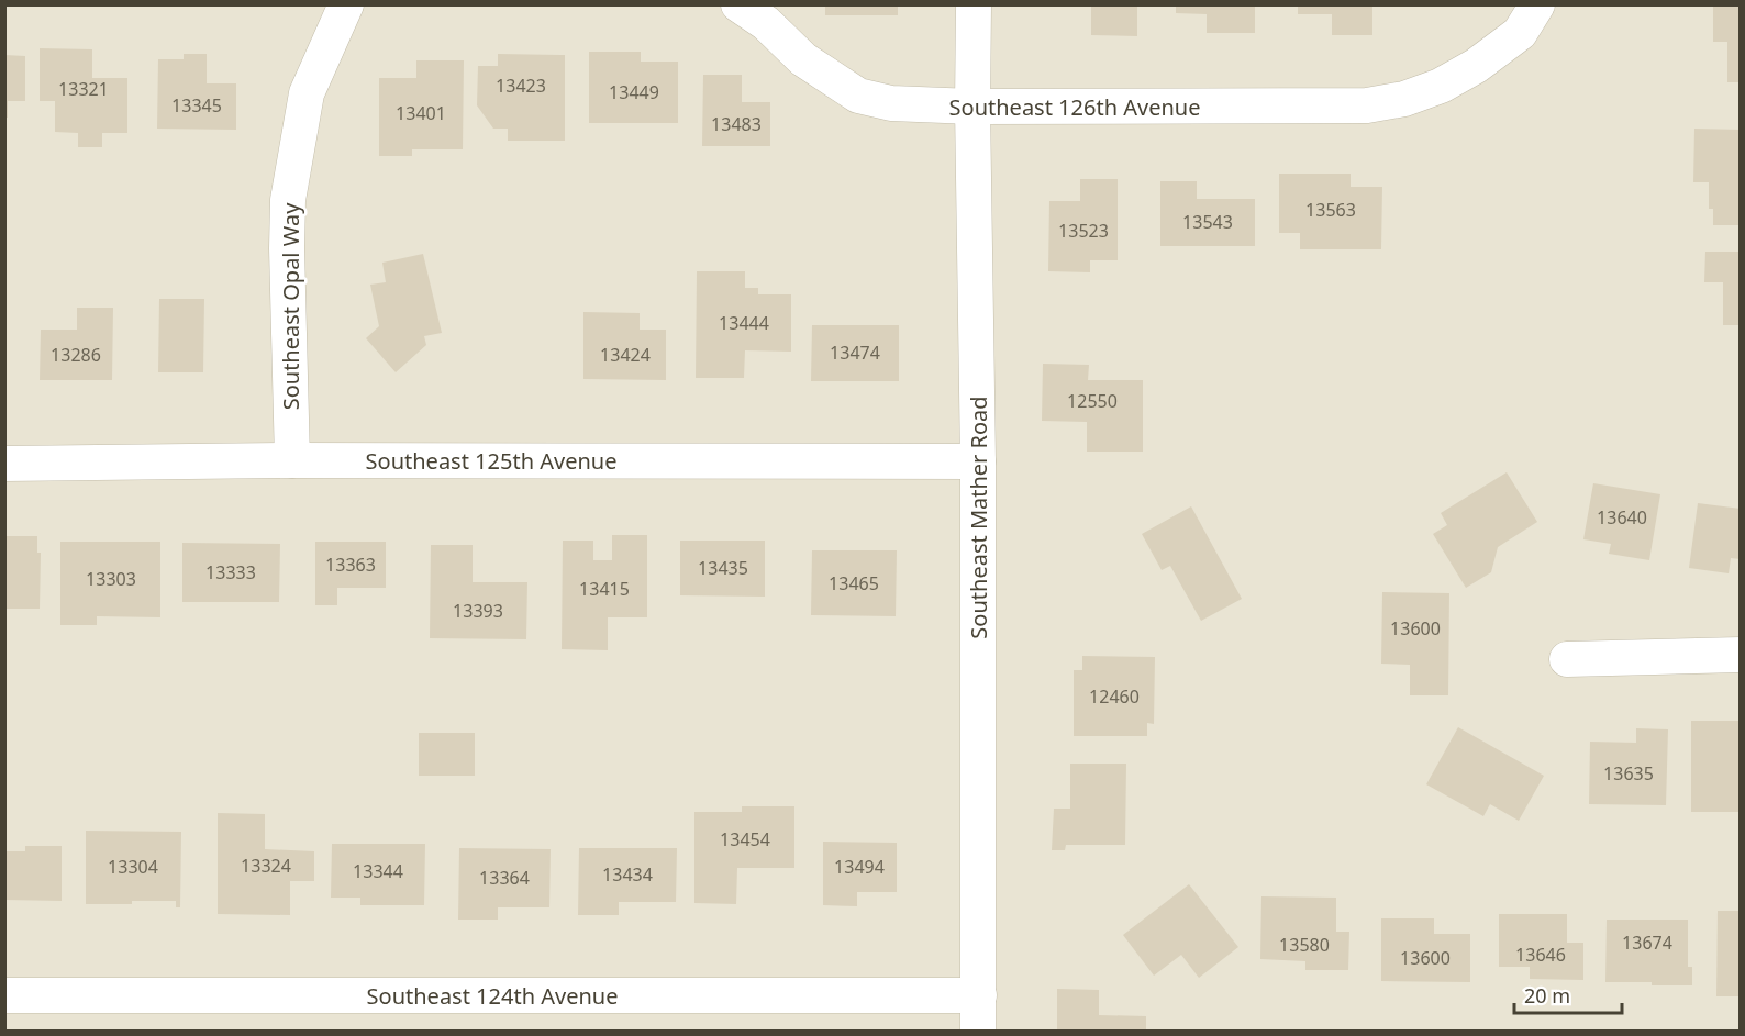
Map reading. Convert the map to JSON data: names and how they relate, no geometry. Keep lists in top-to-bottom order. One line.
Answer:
{"streets":{"street":["Southeast 126th Avenue","Southeast Opal Way","Southeast 125th Avenue","Southeast Mather Road","Southeast 124th Avenue"]},"crossings":[["Southeast 126th Avenue","Southeast Mather Road"],["Southeast Opal Way","Southeast 125th Avenue"],["Southeast 125th Avenue","Southeast Mather Road"],["Southeast Mather Road","Southeast 124th Avenue"]],"house_numbers":["13423","13321","13449","13345","13401","13483","13563","13543","13523","13444","13474","13286","13424","12550","13640","13363","13435","13333","13303","13465","13415","13393","13600","12460","13635","13454","13324","13304","13494","13344","13434","13364","13674","13580","13646","13600"],"scale_bar":"20 m"}
